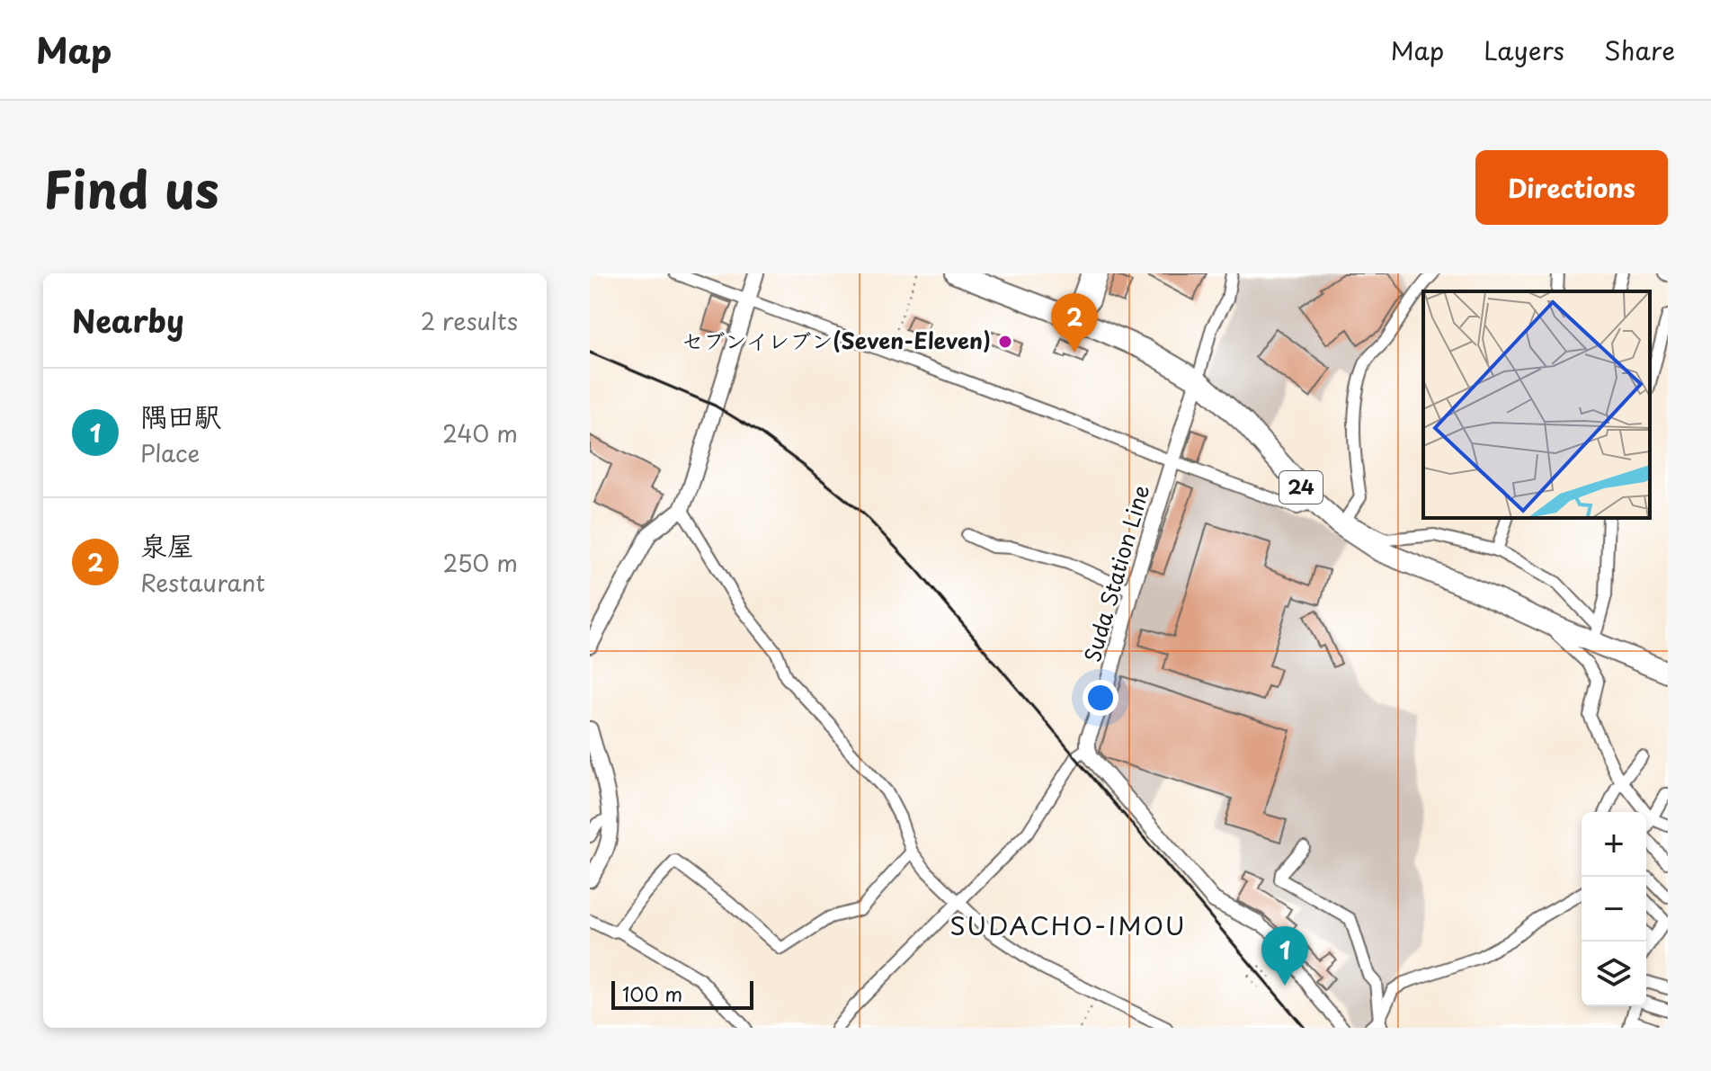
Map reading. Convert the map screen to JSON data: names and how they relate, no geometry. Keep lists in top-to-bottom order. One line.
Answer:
{"streets":{"highway":["24"],"main road":["Suda Station Line"]},"crossings":[["24","Suda Station Line"]],"districts":["SUDACHO-IMOU"],"places":["セブンイレブン(Seven-Eleven)"],"scale_bar":"100 m","page":{"header":"Map","nav":["Map","Layers","Share"],"title":"Find us","buttons":"Directions","heading":["Nearby","2 results"],"pins":["2","1"],"list":[{"mark":"1","name":"隅田駅","note":"Place","value":"240 m"},{"mark":"2","name":"泉屋","note":"Restaurant","value":"250 m"}],"map_buttons":["+","−"],"scale":"100 m"}}
